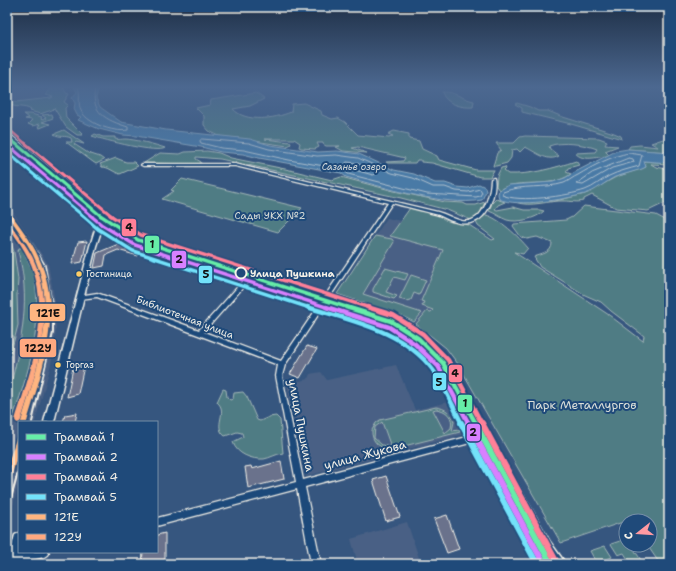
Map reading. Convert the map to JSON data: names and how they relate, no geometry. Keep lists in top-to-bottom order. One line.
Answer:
{"streets":{"street":["Библиотечная улица","улица Пушкина","улица Жукова"]},"crossings":[["Библиотечная улица","улица Пушкина"],["улица Пушкина","улица Жукова"]],"water":["Сазанье озеро"],"parks":["Сады УКХ №2","Парк Металлургов"],"places":["Улица Пушкина","Гостиница","Горгаз"],"lines":["tram line 4","tram line 1","tram line 2","tram line 5","transit line 121Е","transit line 122У"],"legend":["Трамвай 1","Трамвай 2","Трамвай 4","Трамвай 5","121Е","122У"],"north":"left"}
